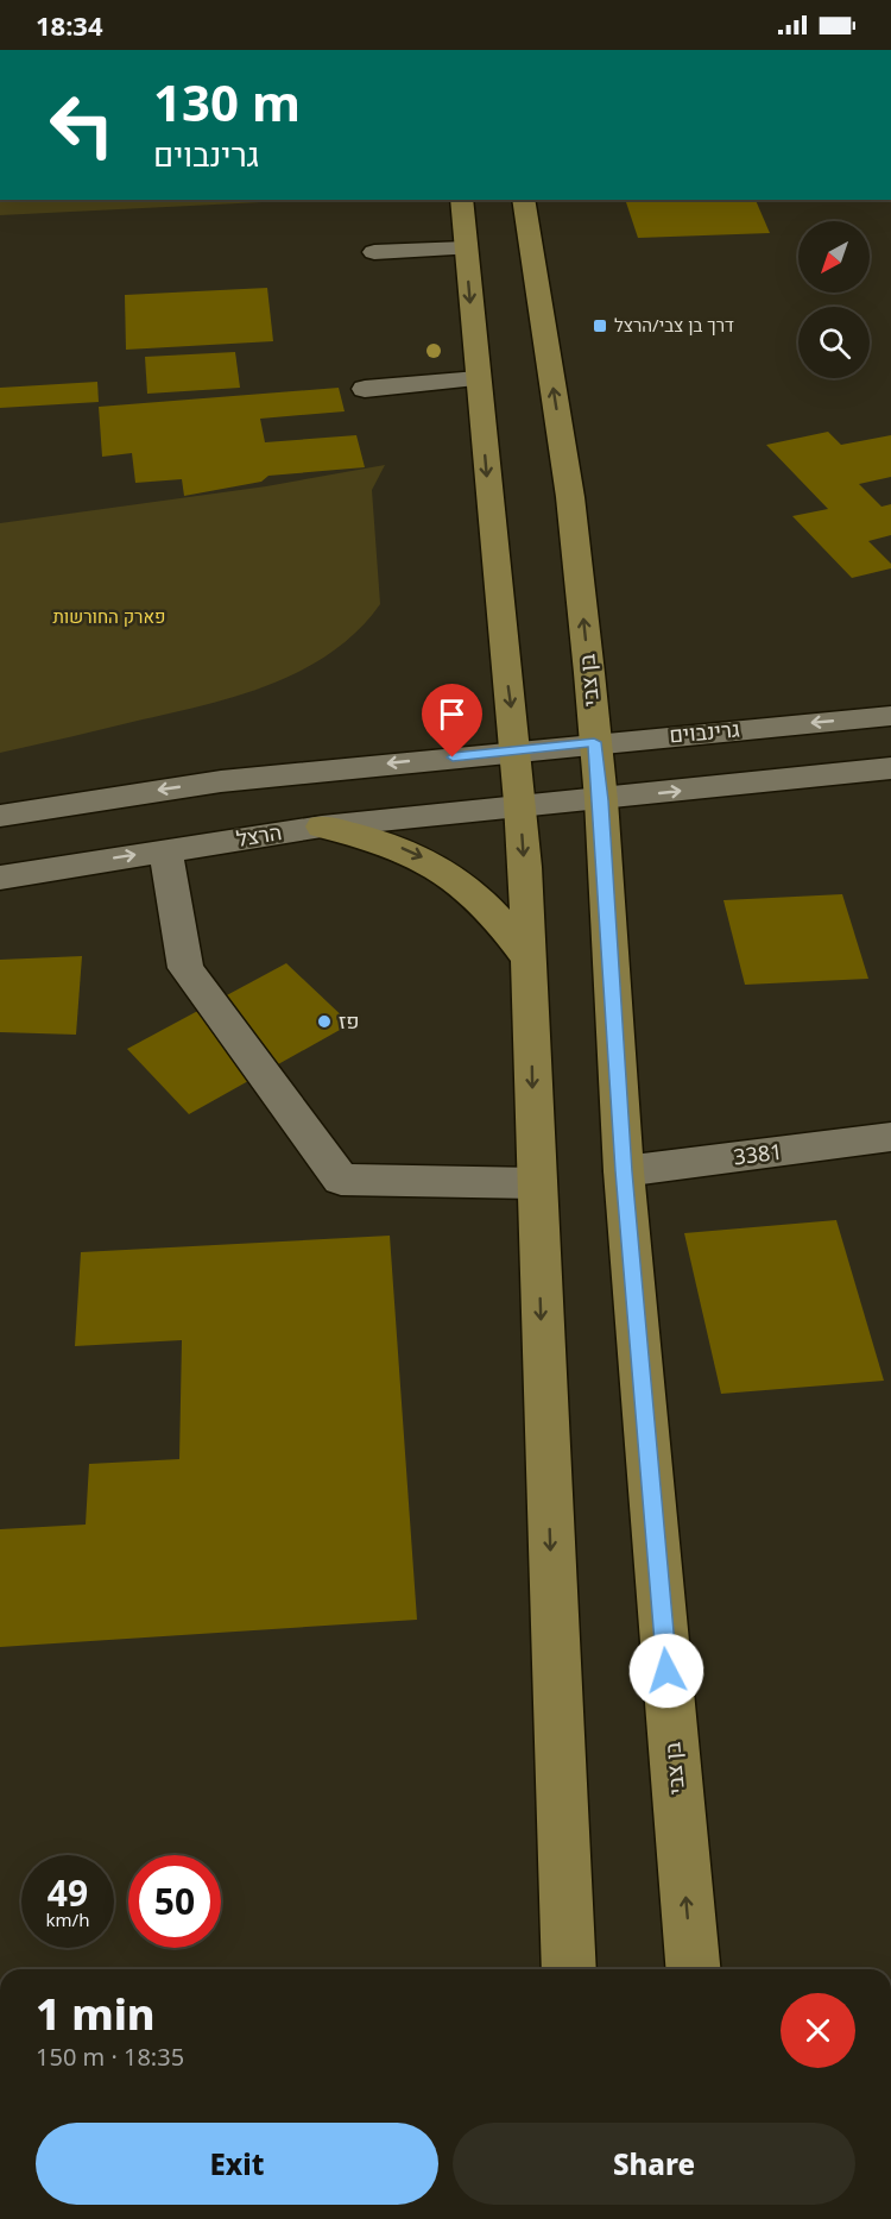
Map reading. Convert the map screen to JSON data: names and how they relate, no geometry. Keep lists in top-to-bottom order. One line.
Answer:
{"streets":{"main road":["בן צבי"],"street":["גרינבוים","הרצל","3381"]},"crossings":[["בן צבי","גרינבוים"],["בן צבי","3381"]],"parks":["פארק החורשות"],"places":{"transit":["דרך בן צבי/הרצל"],"other":["פז"]},"north":"bottom left","page":{"status":"18:34","turn":["130 m","גרינבוים"],"speed":"49 km/h","limit":"50","heading":["1 min","150 m · 18:35"],"buttons":["Exit","Share"]}}
